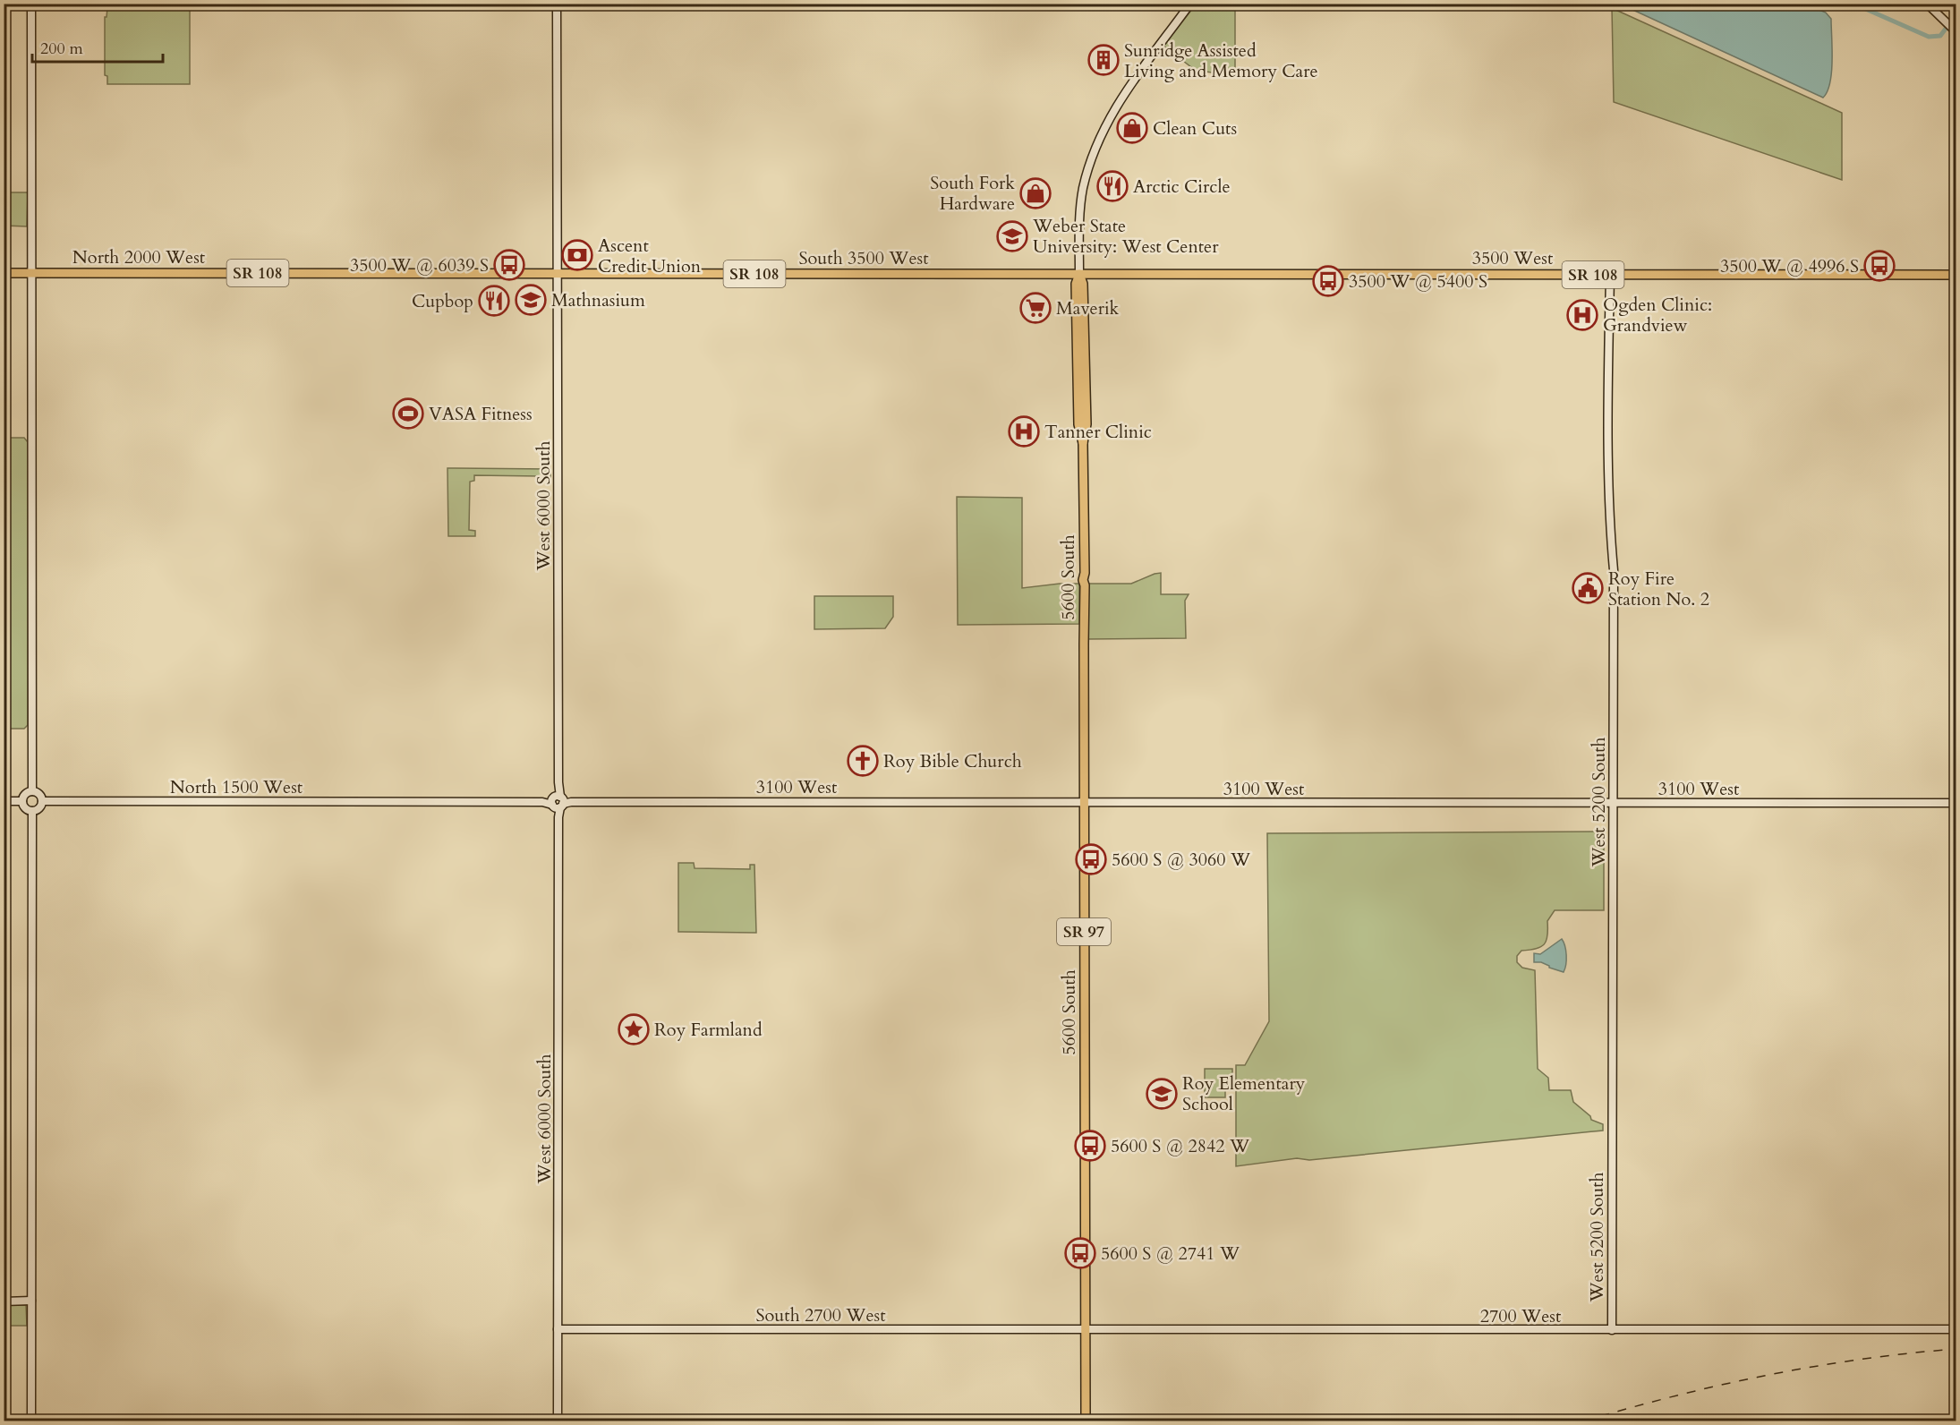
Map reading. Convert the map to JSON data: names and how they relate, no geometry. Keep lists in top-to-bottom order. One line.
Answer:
{"streets":{"main road":["North 2000 West","South 3500 West","3500 West","SR 108","5600 South","SR 97"],"street":["West 6000 South","North 1500 West","3100 West","West 5200 South","South 2700 West","2700 West"]},"crossings":[["North 2000 West","South 3500 West"],["South 3500 West","3500 West"],["South 3500 West","West 6000 South"],["South 3500 West","5600 South"],["South 3500 West","SR 97"],["3500 West","West 5200 South"],["West 6000 South","3100 West"],["West 6000 South","South 2700 West"],["5600 South","3100 West"],["5600 South","SR 97"],["5600 South","South 2700 West"],["5600 South","2700 West"],["North 1500 West","3100 West"],["3100 West","West 5200 South"],["West 5200 South","2700 West"],["South 2700 West","2700 West"]],"places":{"building":["Sunridge Assisted Living and Memory Care"],"shop":["Clean Cuts","South Fork Hardware"],"restaurant":["Arctic Circle","Cupbop"],"school or university":["Weber State University: West Center","Mathnasium","Roy Elementary School"],"bank":["Ascent Credit Union"],"bus stop":["3500 W @ 6039 S","3500 W @ 4996 S","3500 W @ 5400 S","5600 S @ 3060 W","5600 S @ 2842 W","5600 S @ 2741 W"],"supermarket":["Maverik"],"hospital":["Ogden Clinic: Grandview","Tanner Clinic"],"sports":["VASA Fitness"],"public building":["Roy Fire Station No. 2"],"church":["Roy Bible Church"],"place":["Roy Farmland"]},"scale_bar":"200 m"}
